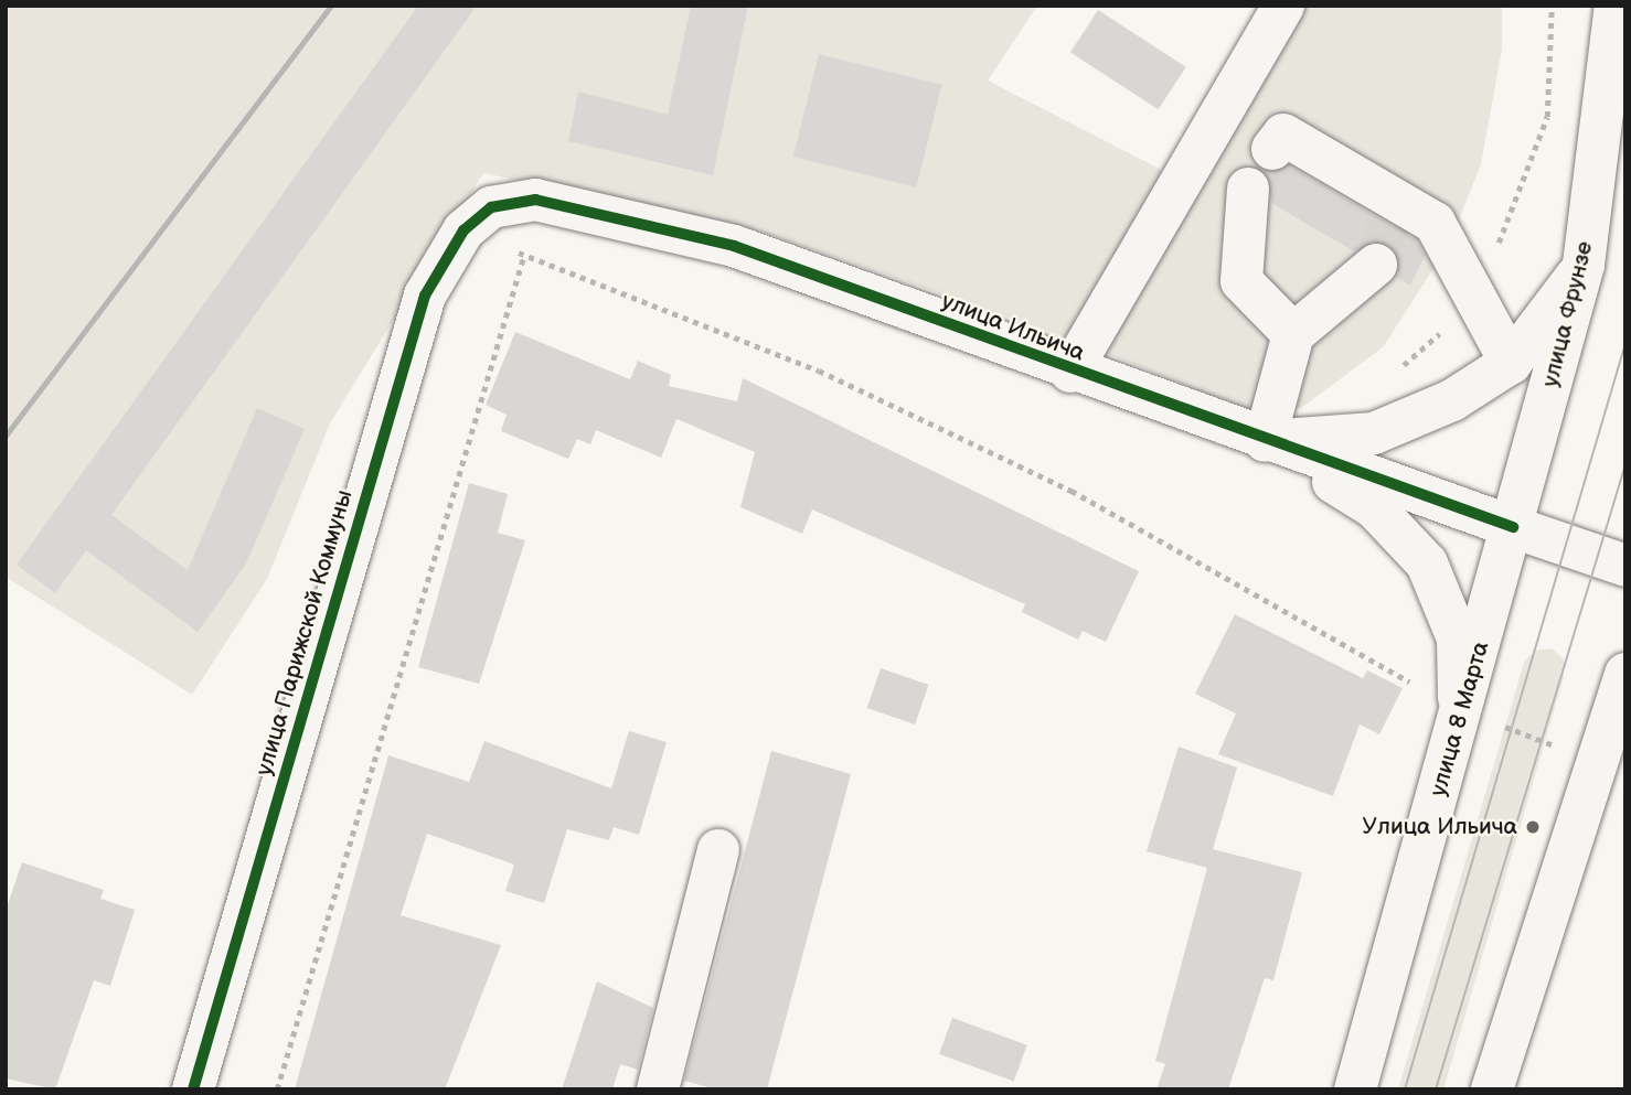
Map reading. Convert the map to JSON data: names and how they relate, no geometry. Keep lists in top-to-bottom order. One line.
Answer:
{"streets":{"street":["улица Фрунзе","улица Ильича","улица Парижской Коммуны","улица 8 Марта"]},"crossings":[["улица Фрунзе","улица Ильича"],["улица Фрунзе","улица 8 Марта"],["улица Ильича","улица Парижской Коммуны"],["улица Ильича","улица 8 Марта"]],"places":["Улица Ильича"]}
